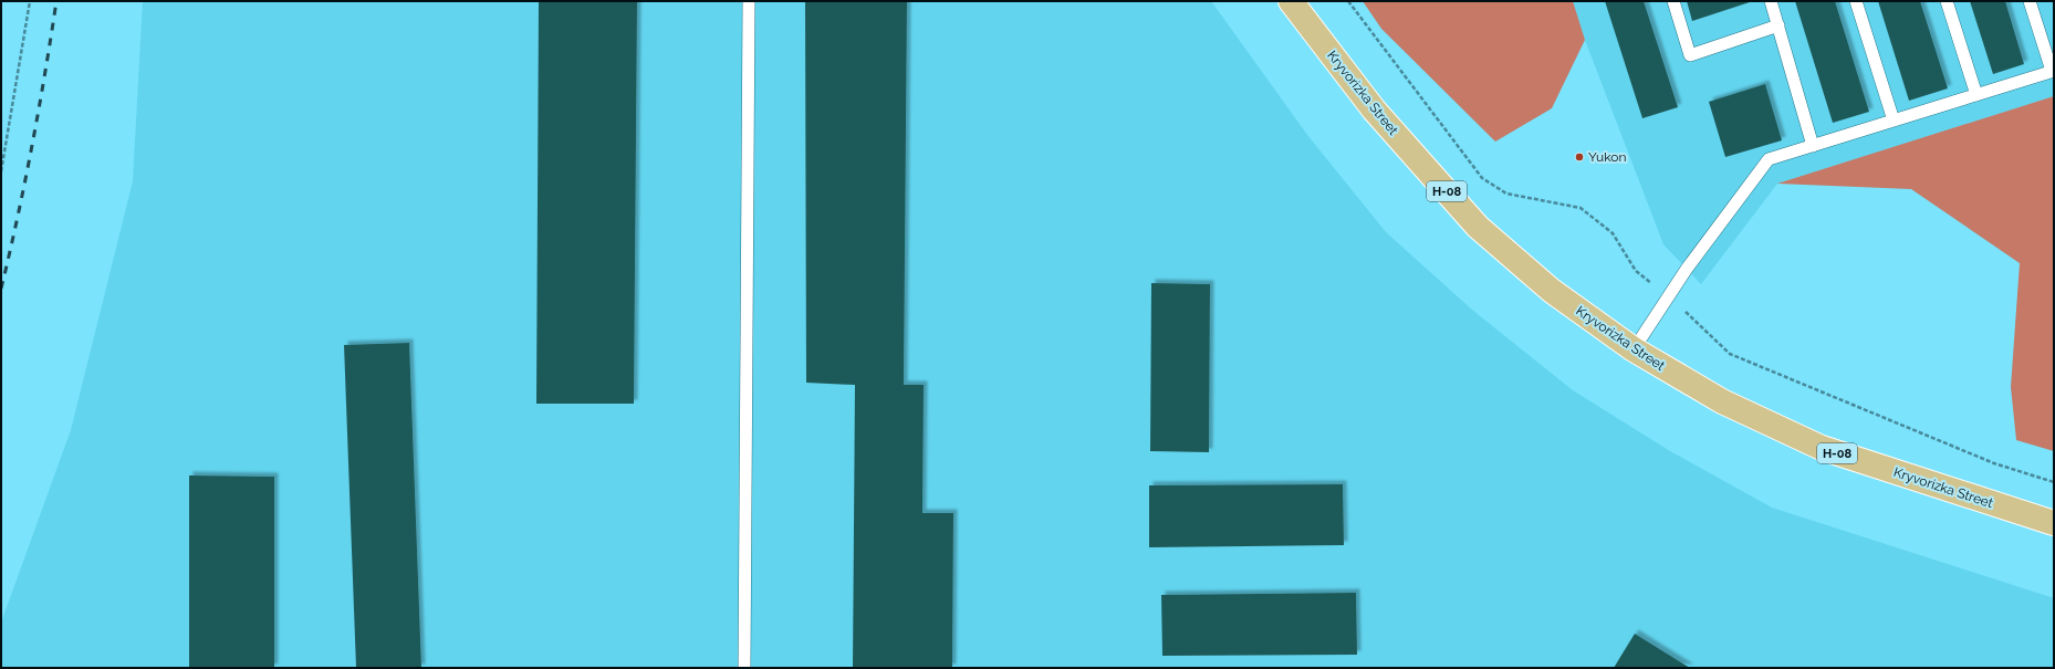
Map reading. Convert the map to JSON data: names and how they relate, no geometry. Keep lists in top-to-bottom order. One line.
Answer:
{"streets":{"main road":["Kryvorizka Street","Н-08"]},"places":["Yukon"]}
